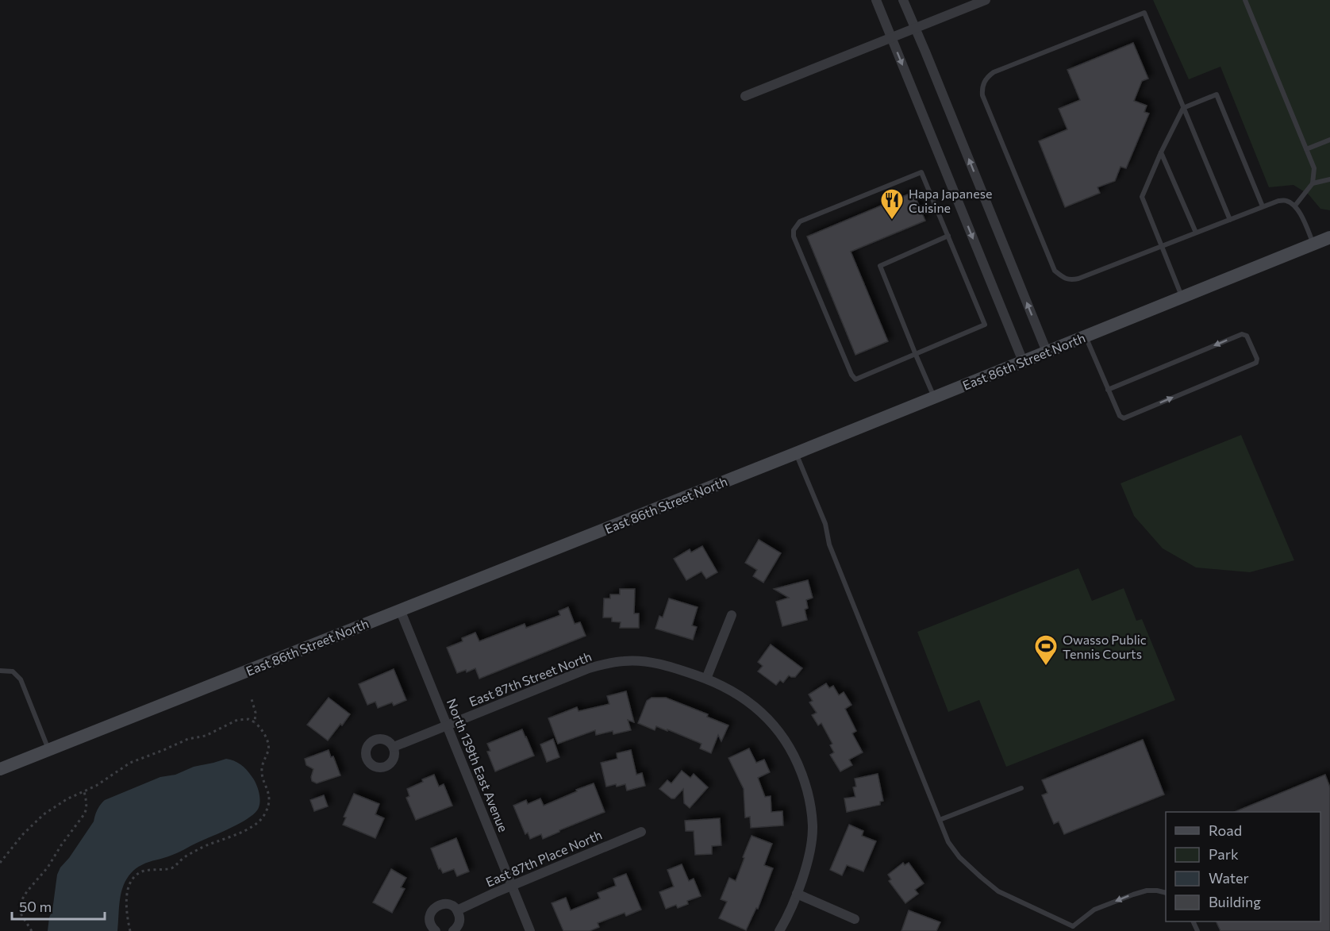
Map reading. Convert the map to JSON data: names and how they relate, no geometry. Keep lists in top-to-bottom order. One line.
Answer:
{"streets":{"main road":["East 86th Street North"],"street":["East 87th Street North","North 139th East Avenue","East 87th Place North"]},"crossings":[["East 86th Street North","North 139th East Avenue"],["East 87th Street North","North 139th East Avenue"],["North 139th East Avenue","East 87th Place North"]],"places":{"restaurant":["Hapa Japanese Cuisine"],"sports":["Owasso Public Tennis Courts"]},"legend":["Road","Park","Water","Building"],"scale_bar":"50 m"}
